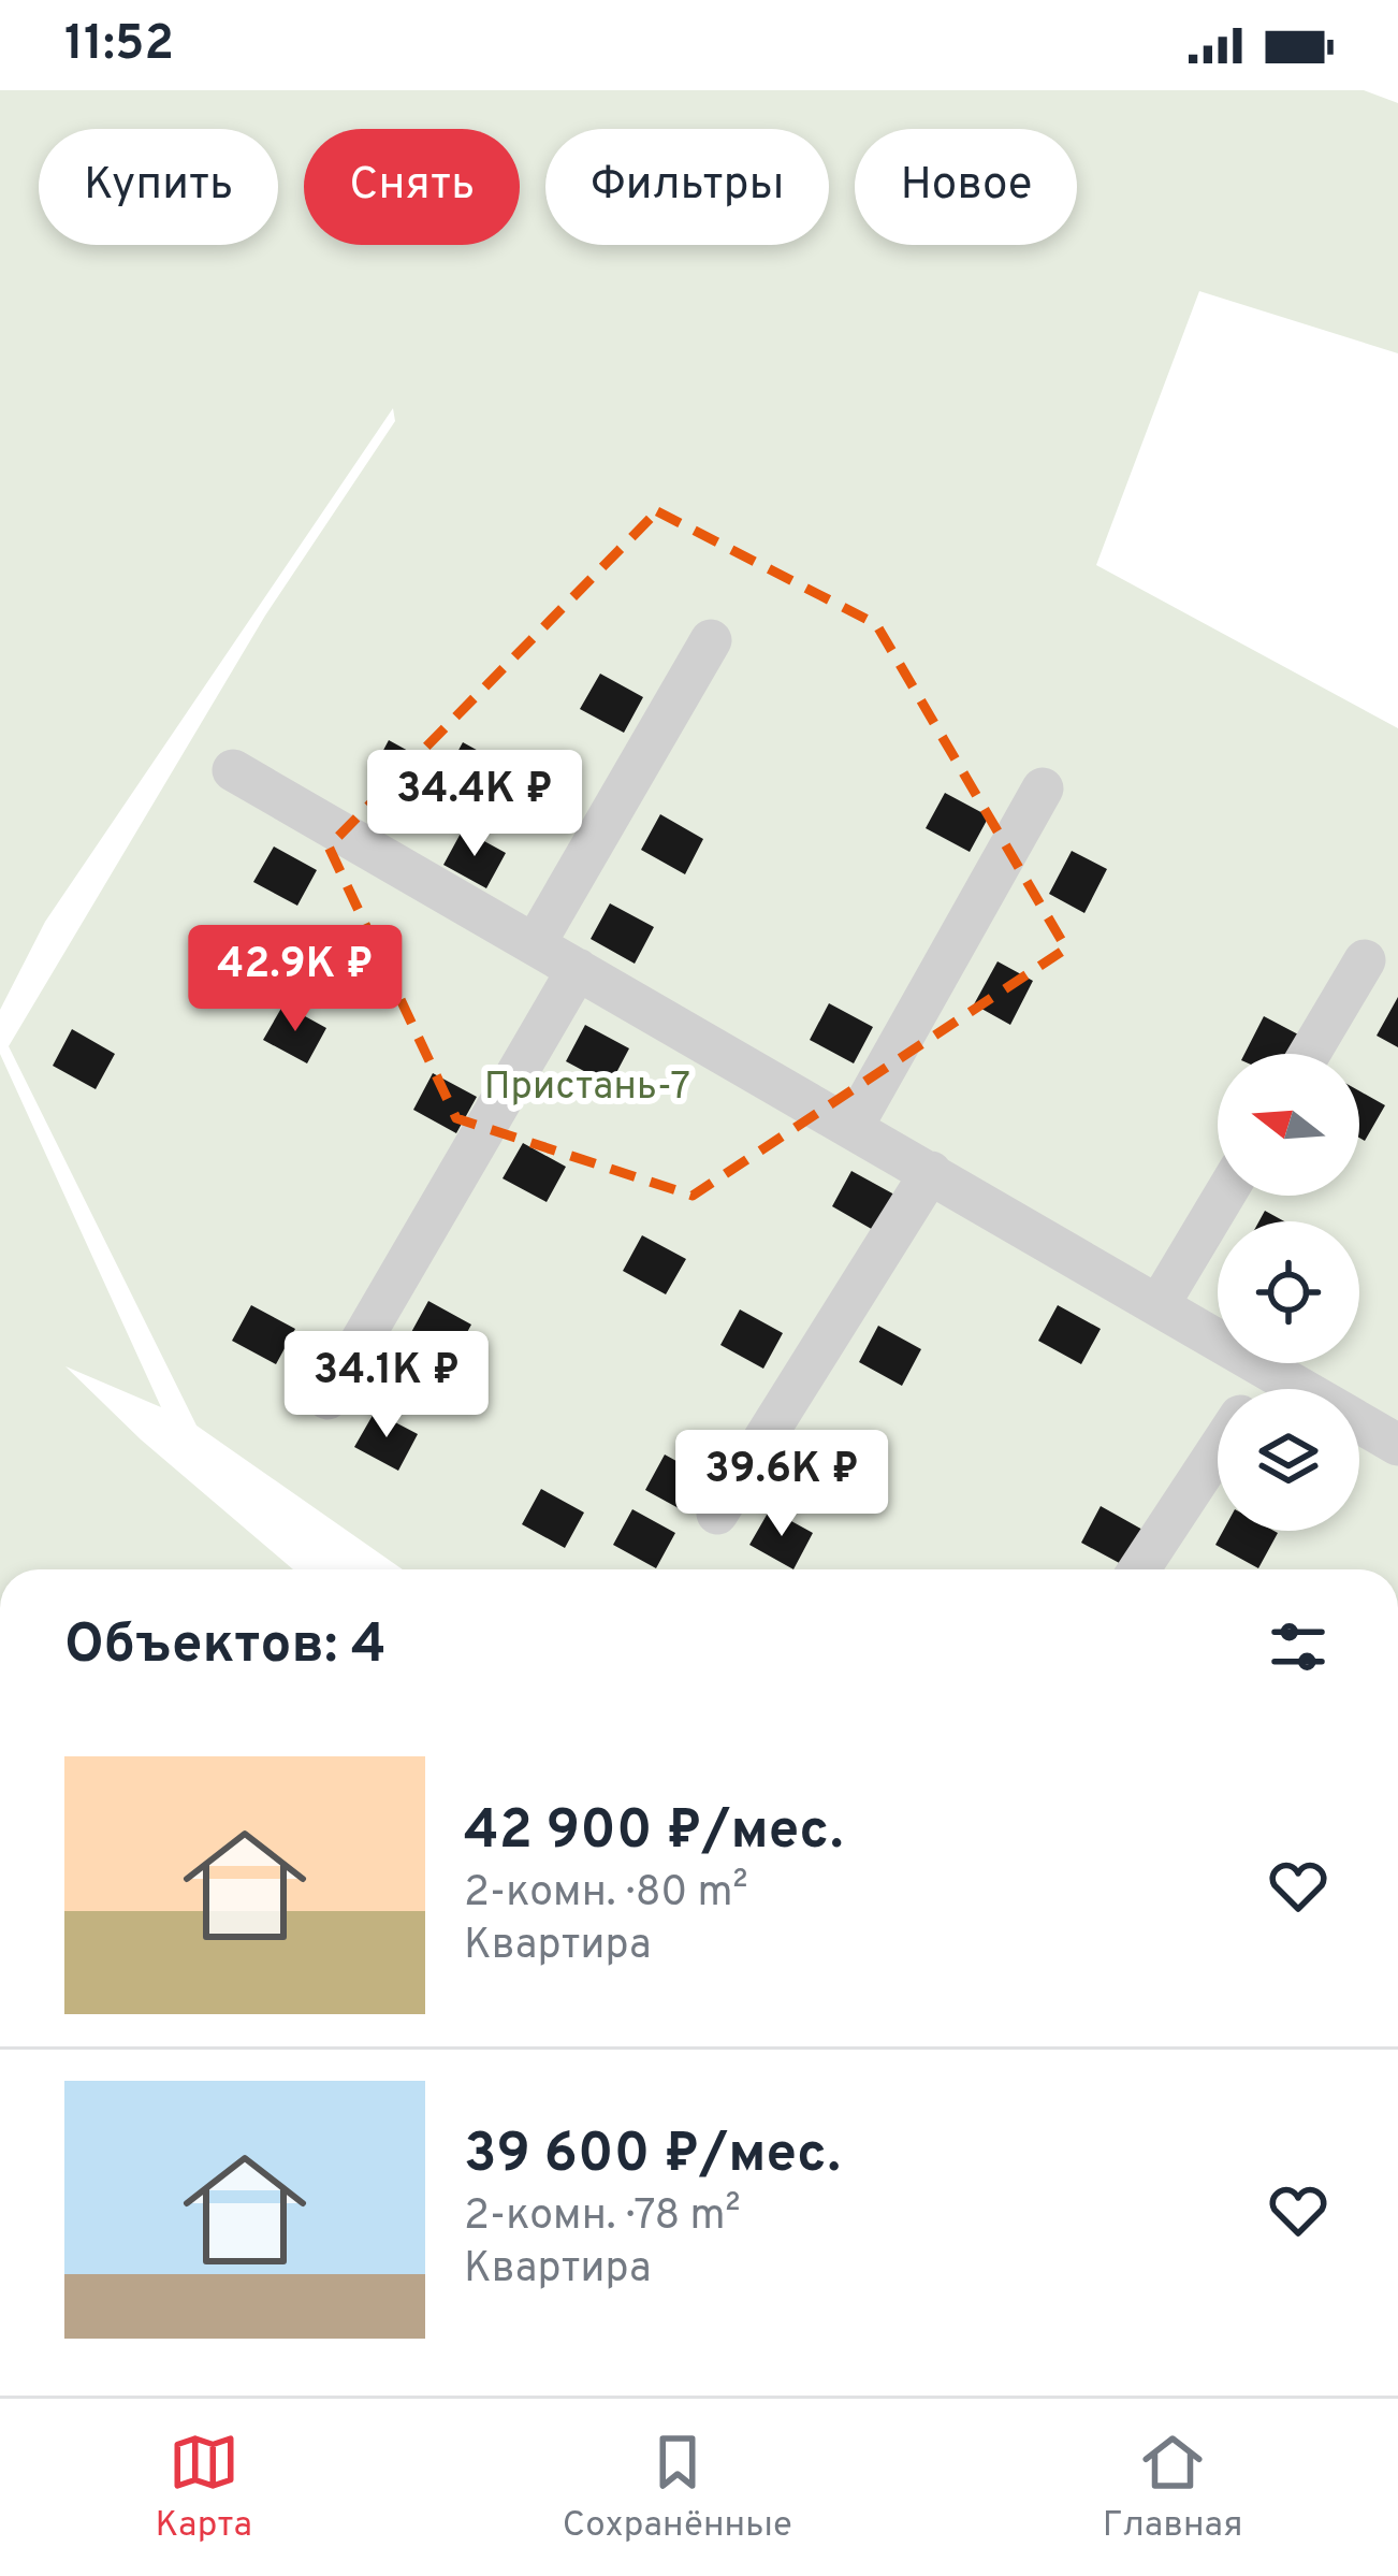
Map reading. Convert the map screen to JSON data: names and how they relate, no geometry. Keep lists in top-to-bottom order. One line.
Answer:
{"parks":["Пристань-7"],"north":"left","page":{"status":"11:52","chip":["Купить","Снять","Фильтры","Новое"],"price":["34.4K ₽","42.9K ₽","34.1K ₽","39.6K ₽"],"heading":"Объектов: 4","list":[{"name":"42 900 ₽/мес.","note":"2-комн. · 80 m² · Квартира"},{"name":"39 600 ₽/мес.","note":"2-комн. · 78 m² · Квартира"}],"tabs":["Карта","Сохранённые","Главная"]}}
